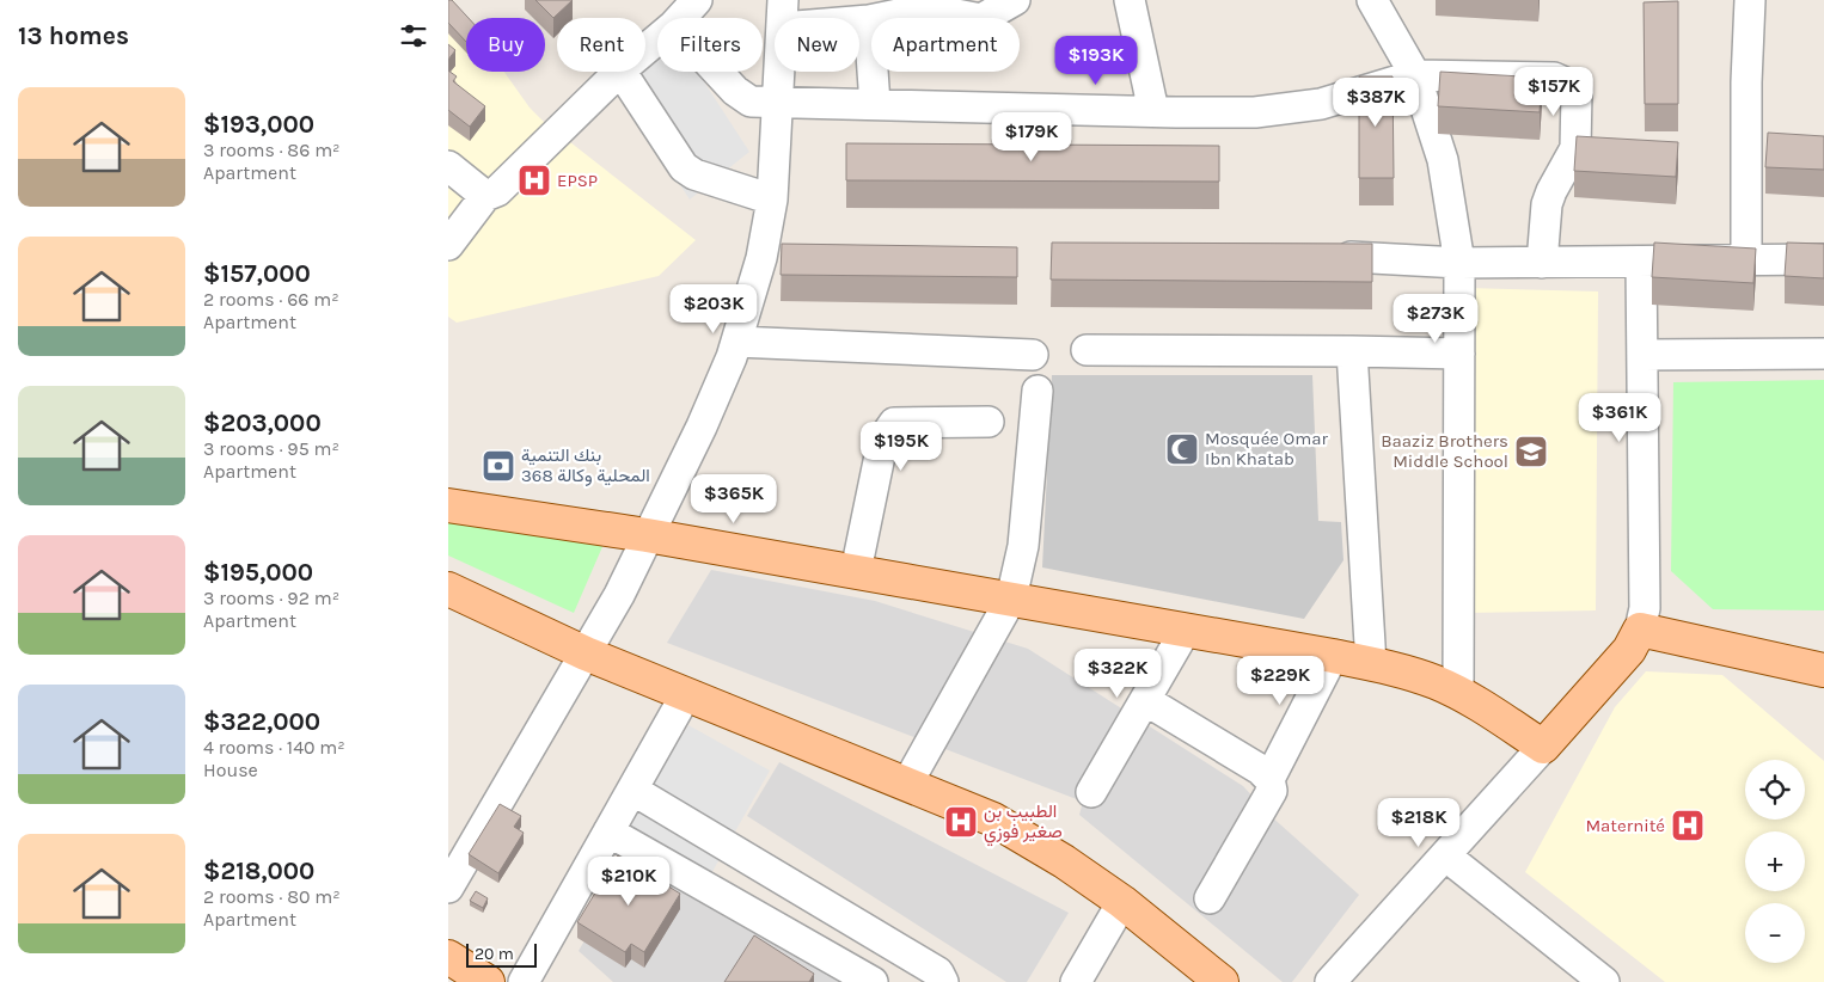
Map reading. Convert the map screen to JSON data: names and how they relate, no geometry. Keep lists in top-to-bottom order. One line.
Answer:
{"places":{"hospital":["EPSP","الطبيب بن صغير فوزي","Maternité"],"mosque":["Mosquée Omar Ibn Khatab"],"school or university":["Baaziz Brothers Middle School"],"bank":["بنك التنمية المحلية وكالة 368"]},"scale_bar":"20 m","page":{"heading":"13 homes","chip":["Buy","Rent","Filters","New","Apartment"],"price":["$193K","$157K","$387K","$179K","$203K","$273K","$361K","$195K","$365K","$322K","$229K","$218K","$210K"],"list":[{"name":"$193,000","note":"3 rooms · 86 m² · Apartment"},{"name":"$157,000","note":"2 rooms · 66 m² · Apartment"},{"name":"$203,000","note":"3 rooms · 95 m² · Apartment"},{"name":"$195,000","note":"3 rooms · 92 m² · Apartment"},{"name":"$322,000","note":"4 rooms · 140 m² · House"},{"name":"$218,000","note":"2 rooms · 80 m² · Apartment"}],"map_buttons":["+","−"],"scale":"20 m"}}
